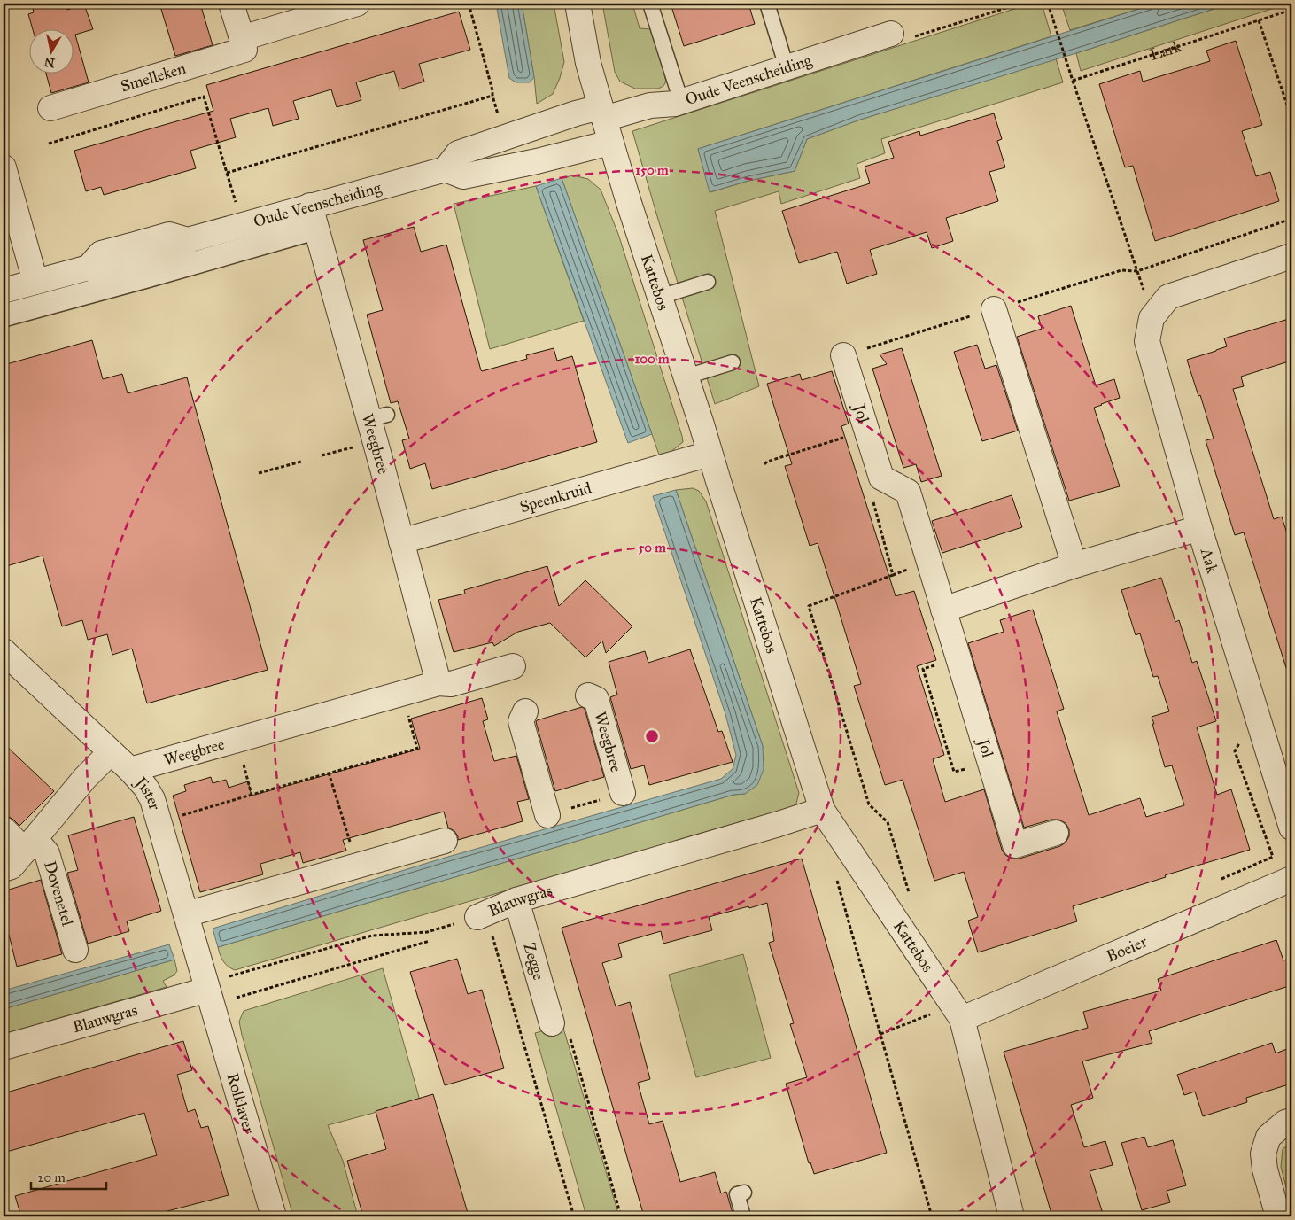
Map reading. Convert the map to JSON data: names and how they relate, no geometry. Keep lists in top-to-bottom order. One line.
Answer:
{"streets":{"street":["Smelleken","Oude Veenscheiding","Kattebos","Jol","Weegbree","Speenkruid","Aak","Jister","Dovenetel","Blauwgras","Boeier","Zegge","Rolklaver"],"path":["Lark"]},"crossings":[["Oude Veenscheiding","Kattebos"],["Oude Veenscheiding","Weegbree"],["Kattebos","Speenkruid"],["Kattebos","Blauwgras"],["Kattebos","Boeier"],["Weegbree","Speenkruid"],["Weegbree","Jister"],["Jister","Dovenetel"],["Jister","Blauwgras"],["Jister","Rolklaver"],["Blauwgras","Zegge"],["Blauwgras","Rolklaver"]],"scale_bar":"20 m","north":"bottom","rings":["150 m","100 m","50 m"]}
